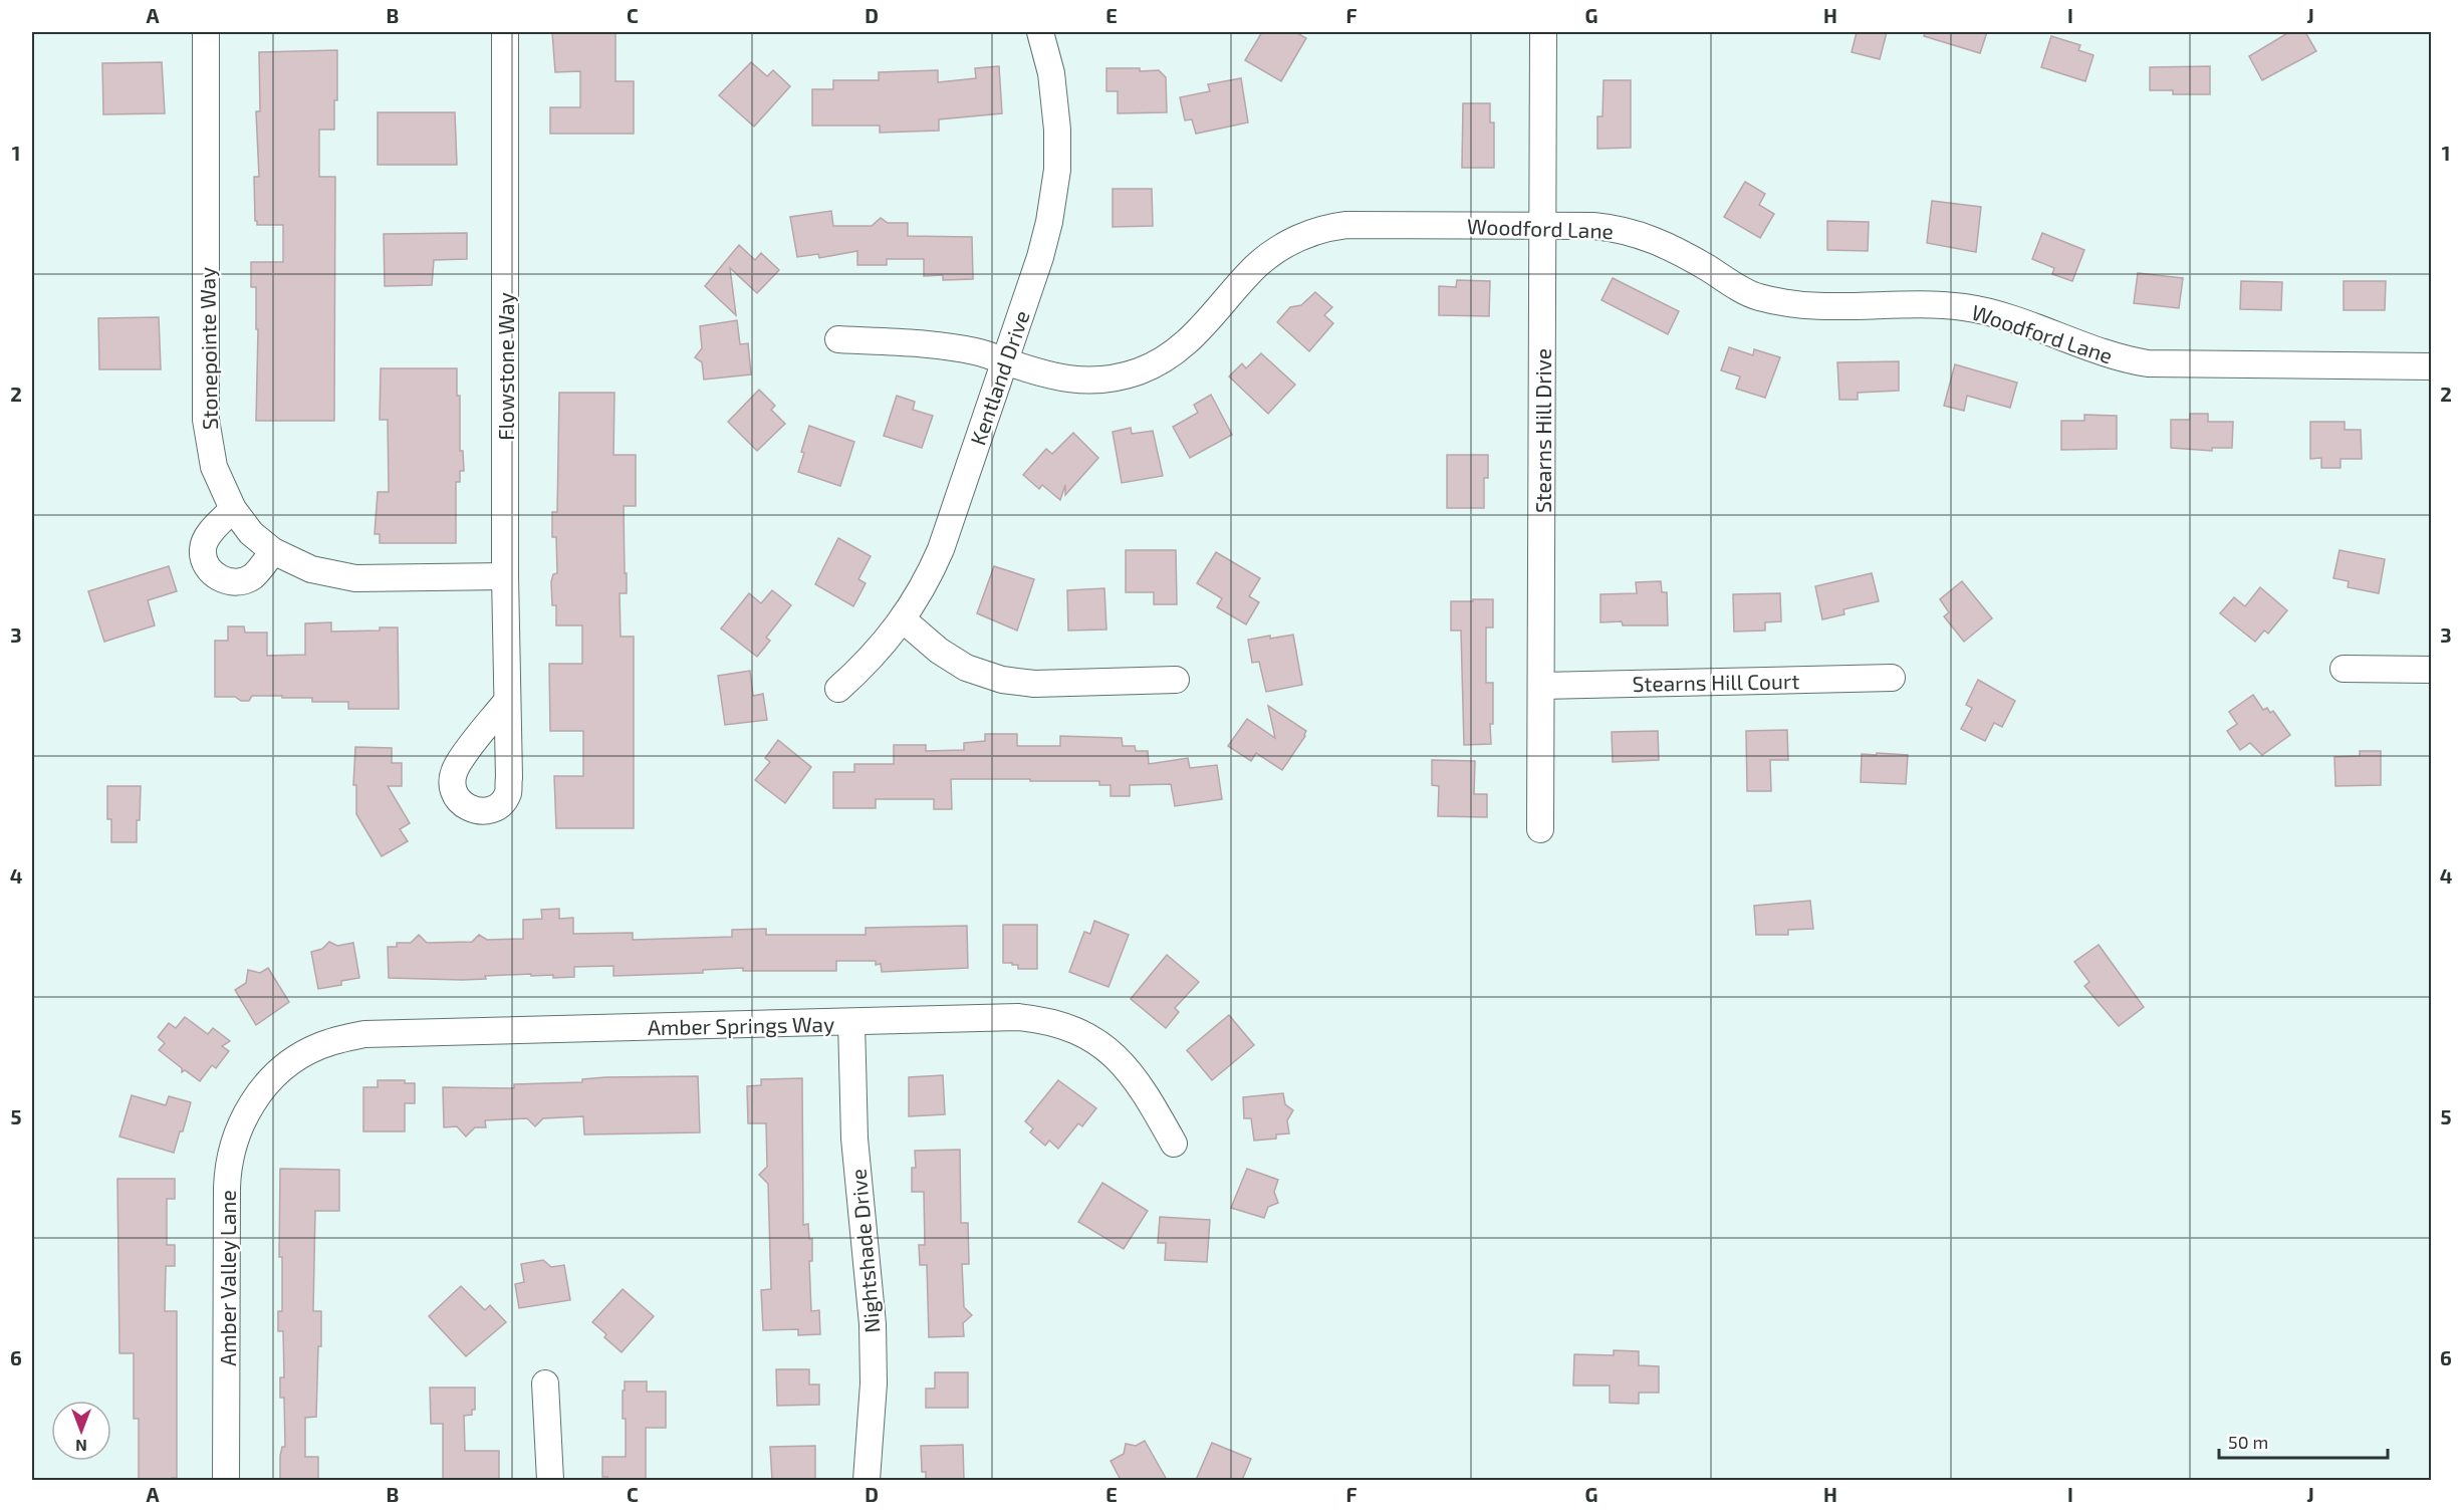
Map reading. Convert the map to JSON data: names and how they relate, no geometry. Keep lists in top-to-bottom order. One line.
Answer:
{"streets":{"street":["Woodford Lane","Stonepointe Way","Flowstone Way","Kentland Drive","Stearns Hill Drive","Stearns Hill Court","Amber Springs Way","Nightshade Drive","Amber Valley Lane"]},"crossings":[["Woodford Lane","Kentland Drive"],["Woodford Lane","Stearns Hill Drive"],["Stonepointe Way","Flowstone Way"],["Stearns Hill Drive","Stearns Hill Court"],["Amber Springs Way","Nightshade Drive"],["Amber Springs Way","Amber Valley Lane"]],"scale_bar":"50 m","north":"bottom","grid":{"columns":["A","B","C","D","E","F","G","H","I","J"],"rows":["1","2","3","4","5","6"]}}
